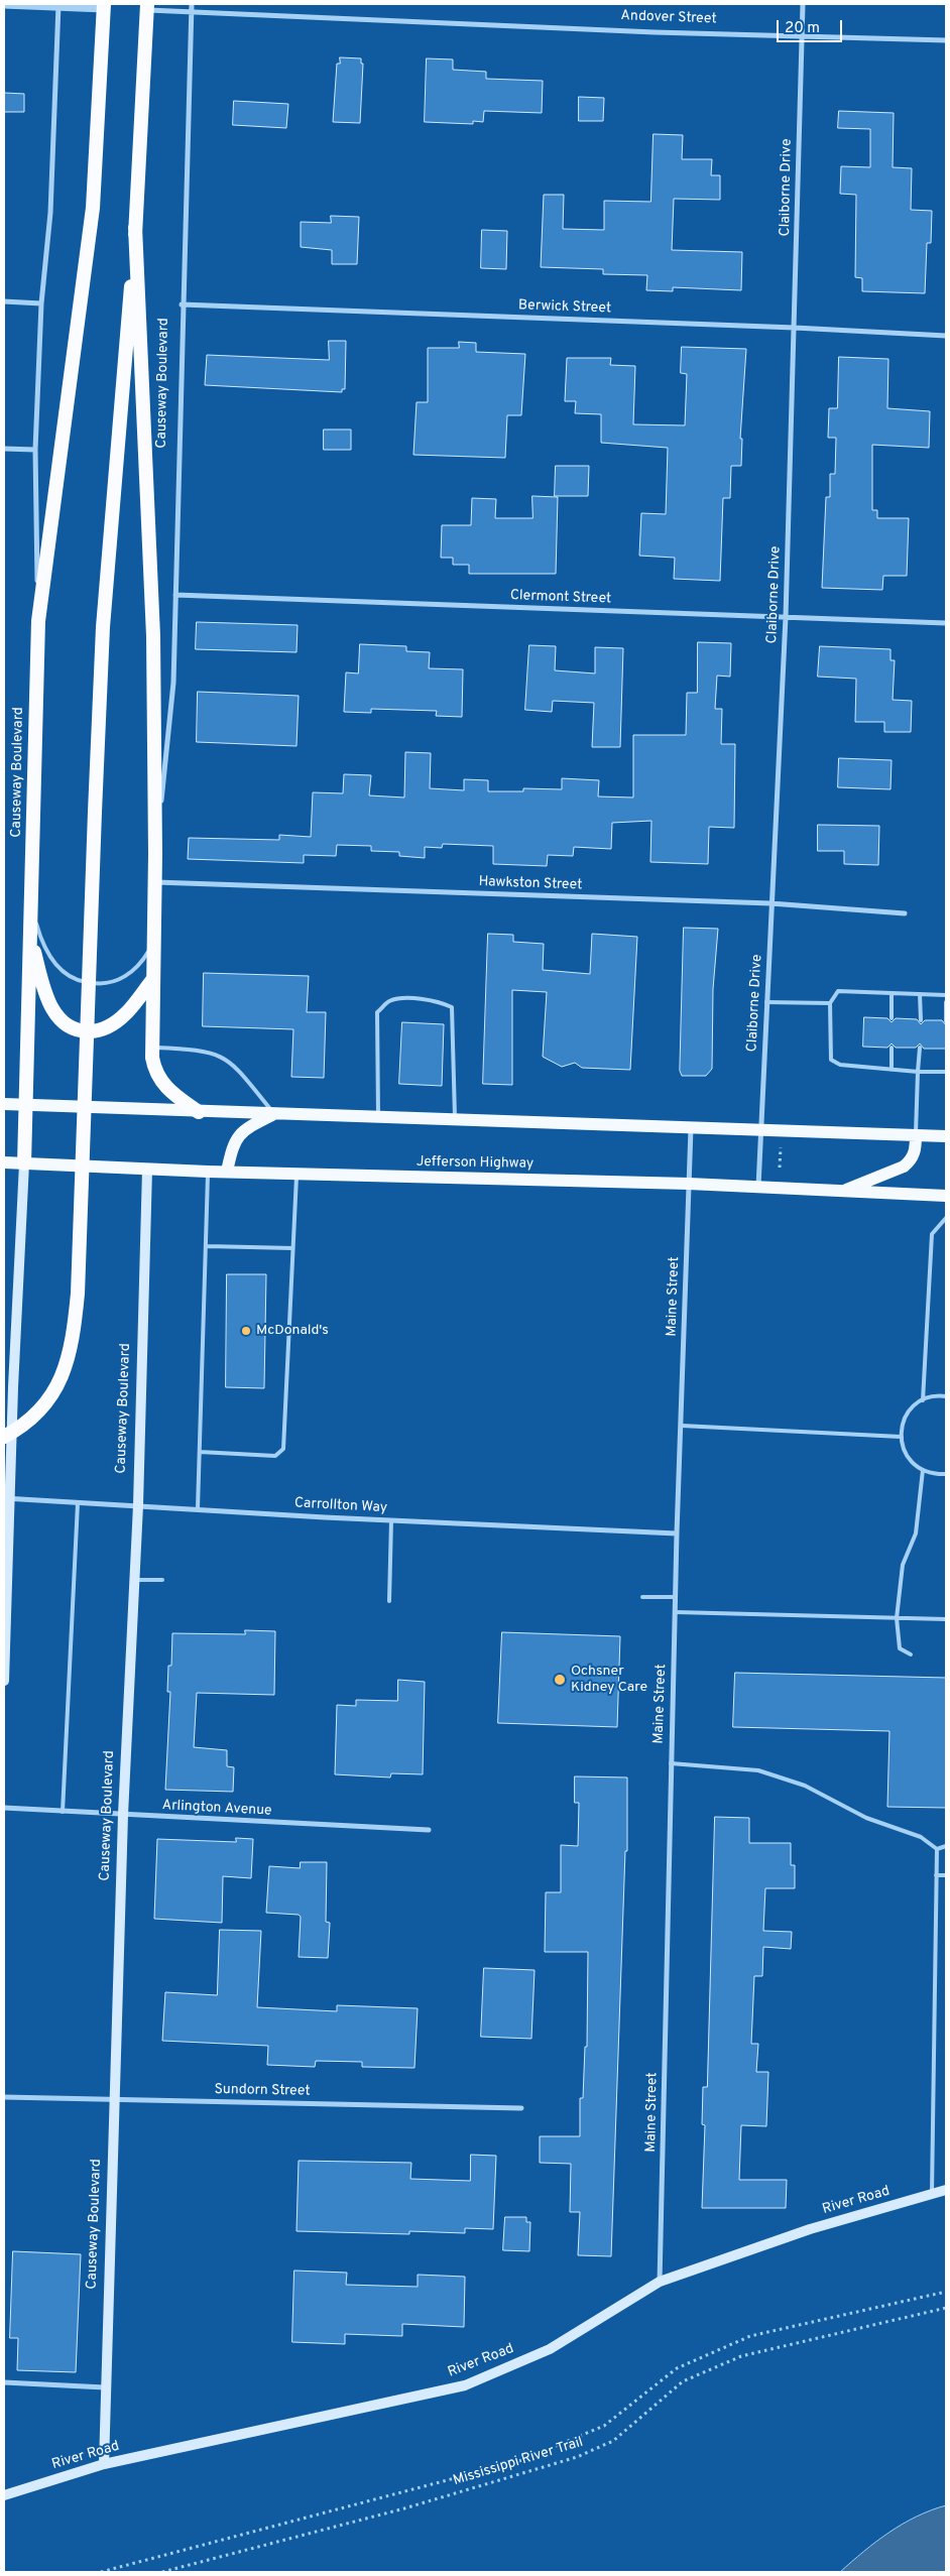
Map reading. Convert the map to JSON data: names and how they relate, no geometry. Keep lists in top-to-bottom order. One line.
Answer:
{"streets":{"highway":["Causeway Boulevard"],"main road":["Jefferson Highway","River Road"],"street":["Andover Street","Claiborne Drive","Berwick Street","Clermont Street","Hawkston Street","Maine Street","Carrollton Way","Arlington Avenue","Sundorn Street"],"path":["Mississippi River Trail"]},"crossings":[["Andover Street","Claiborne Drive"],["Andover Street","Causeway Boulevard"],["Claiborne Drive","Berwick Street"],["Claiborne Drive","Clermont Street"],["Claiborne Drive","Hawkston Street"],["Claiborne Drive","Jefferson Highway"],["Berwick Street","Causeway Boulevard"],["Causeway Boulevard","Clermont Street"],["Causeway Boulevard","Jefferson Highway"],["Causeway Boulevard","Carrollton Way"],["Causeway Boulevard","Arlington Avenue"],["Causeway Boulevard","Sundorn Street"],["Causeway Boulevard","River Road"],["Jefferson Highway","Maine Street"],["Maine Street","Carrollton Way"],["Maine Street","River Road"]],"places":["McDonald's","Ochsner Kidney Care"],"scale_bar":"20 m"}
